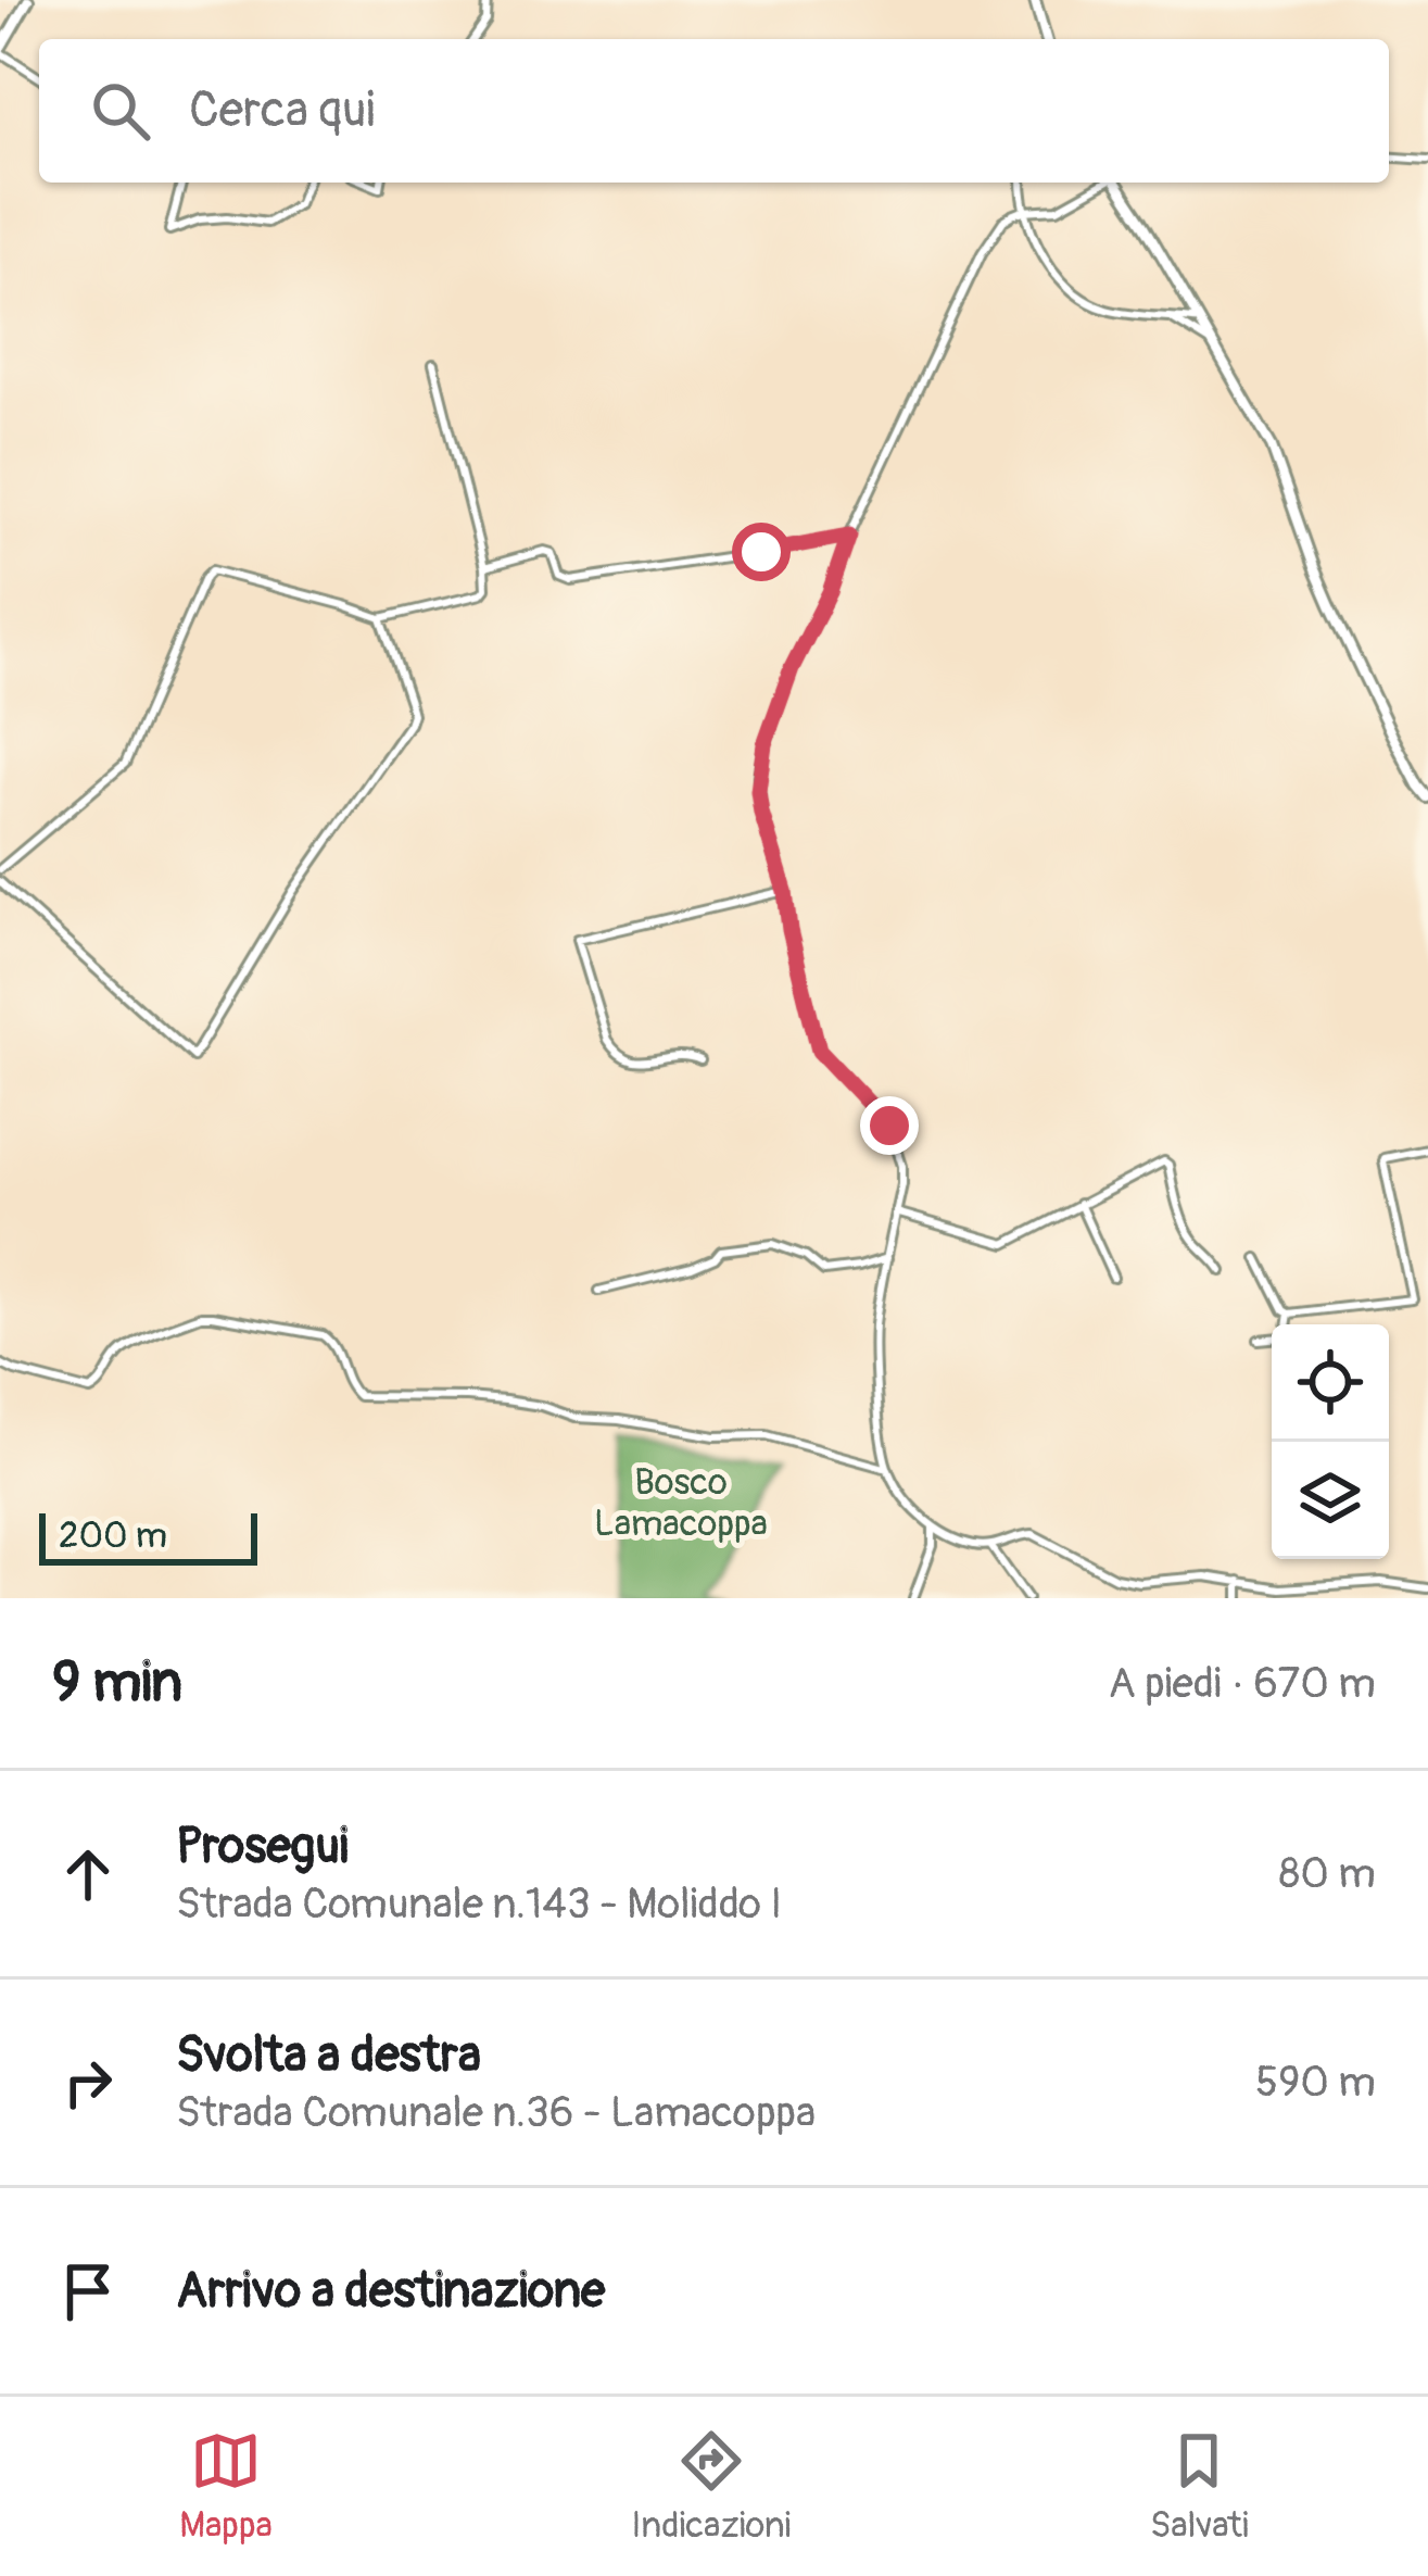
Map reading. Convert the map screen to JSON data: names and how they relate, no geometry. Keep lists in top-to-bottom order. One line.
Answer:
{"parks":["Bosco Lamacoppa"],"scale_bar":"200 m","page":{"search":"Cerca qui","scale":"200 m","heading":["9 min","A piedi · 670 m"],"list":[["Prosegui","Strada Comunale n.143 - Moliddo I","80 m"],["Svolta a destra","Strada Comunale n.36 - Lamacoppa","590 m"],"Arrivo a destinazione"],"nav":["Mappa","Indicazioni","Salvati"]}}
